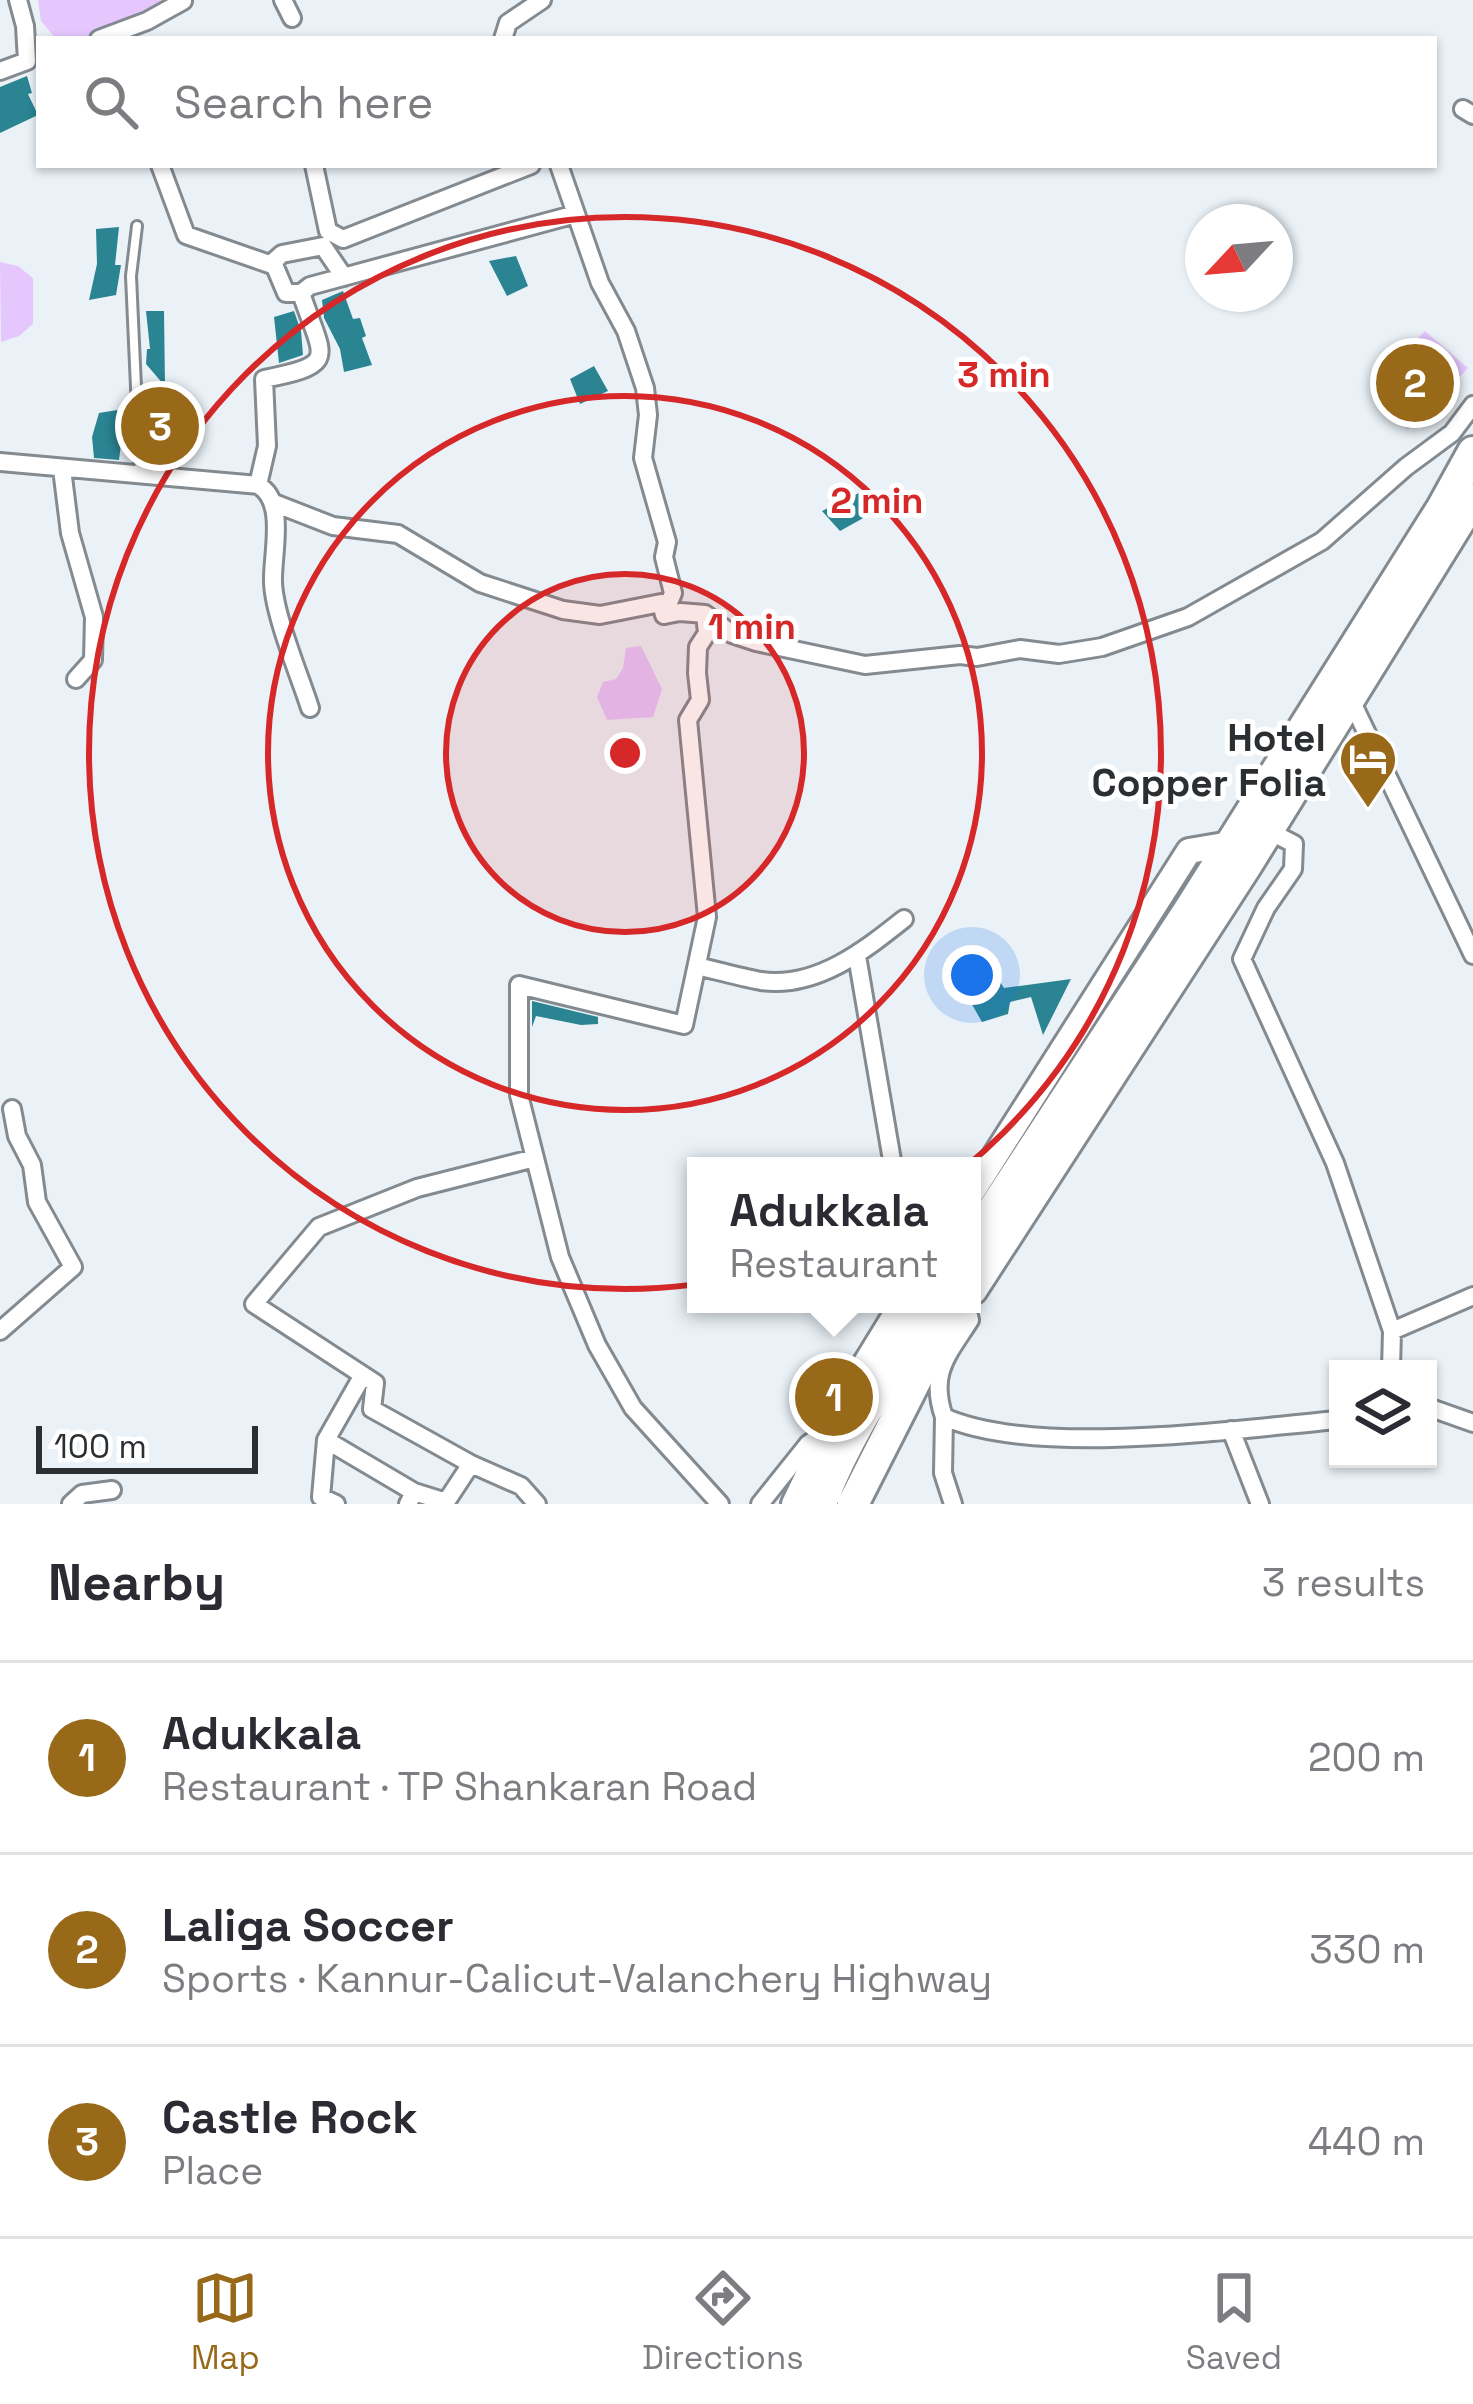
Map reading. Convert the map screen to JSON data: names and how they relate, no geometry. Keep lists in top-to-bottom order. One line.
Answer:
{"places":{"hotel":["Hotel Copper Folia"]},"scale_bar":"100 m","north":"bottom left","page":{"search":"Search here","pins":["2","3","1"],"popup":["Adukkala","Restaurant"],"scale":"100 m","heading":["Nearby","3 results"],"list":[{"mark":"1","name":"Adukkala","note":"Restaurant · TP Shankaran Road","value":"200 m"},{"mark":"2","name":"Laliga Soccer","note":"Sports · Kannur-Calicut-Valanchery Highway","value":"330 m"},{"mark":"3","name":"Castle Rock","note":"Place","value":"440 m"}],"nav":["Map","Directions","Saved"]},"rings":["3 min","2 min","1 min"]}
